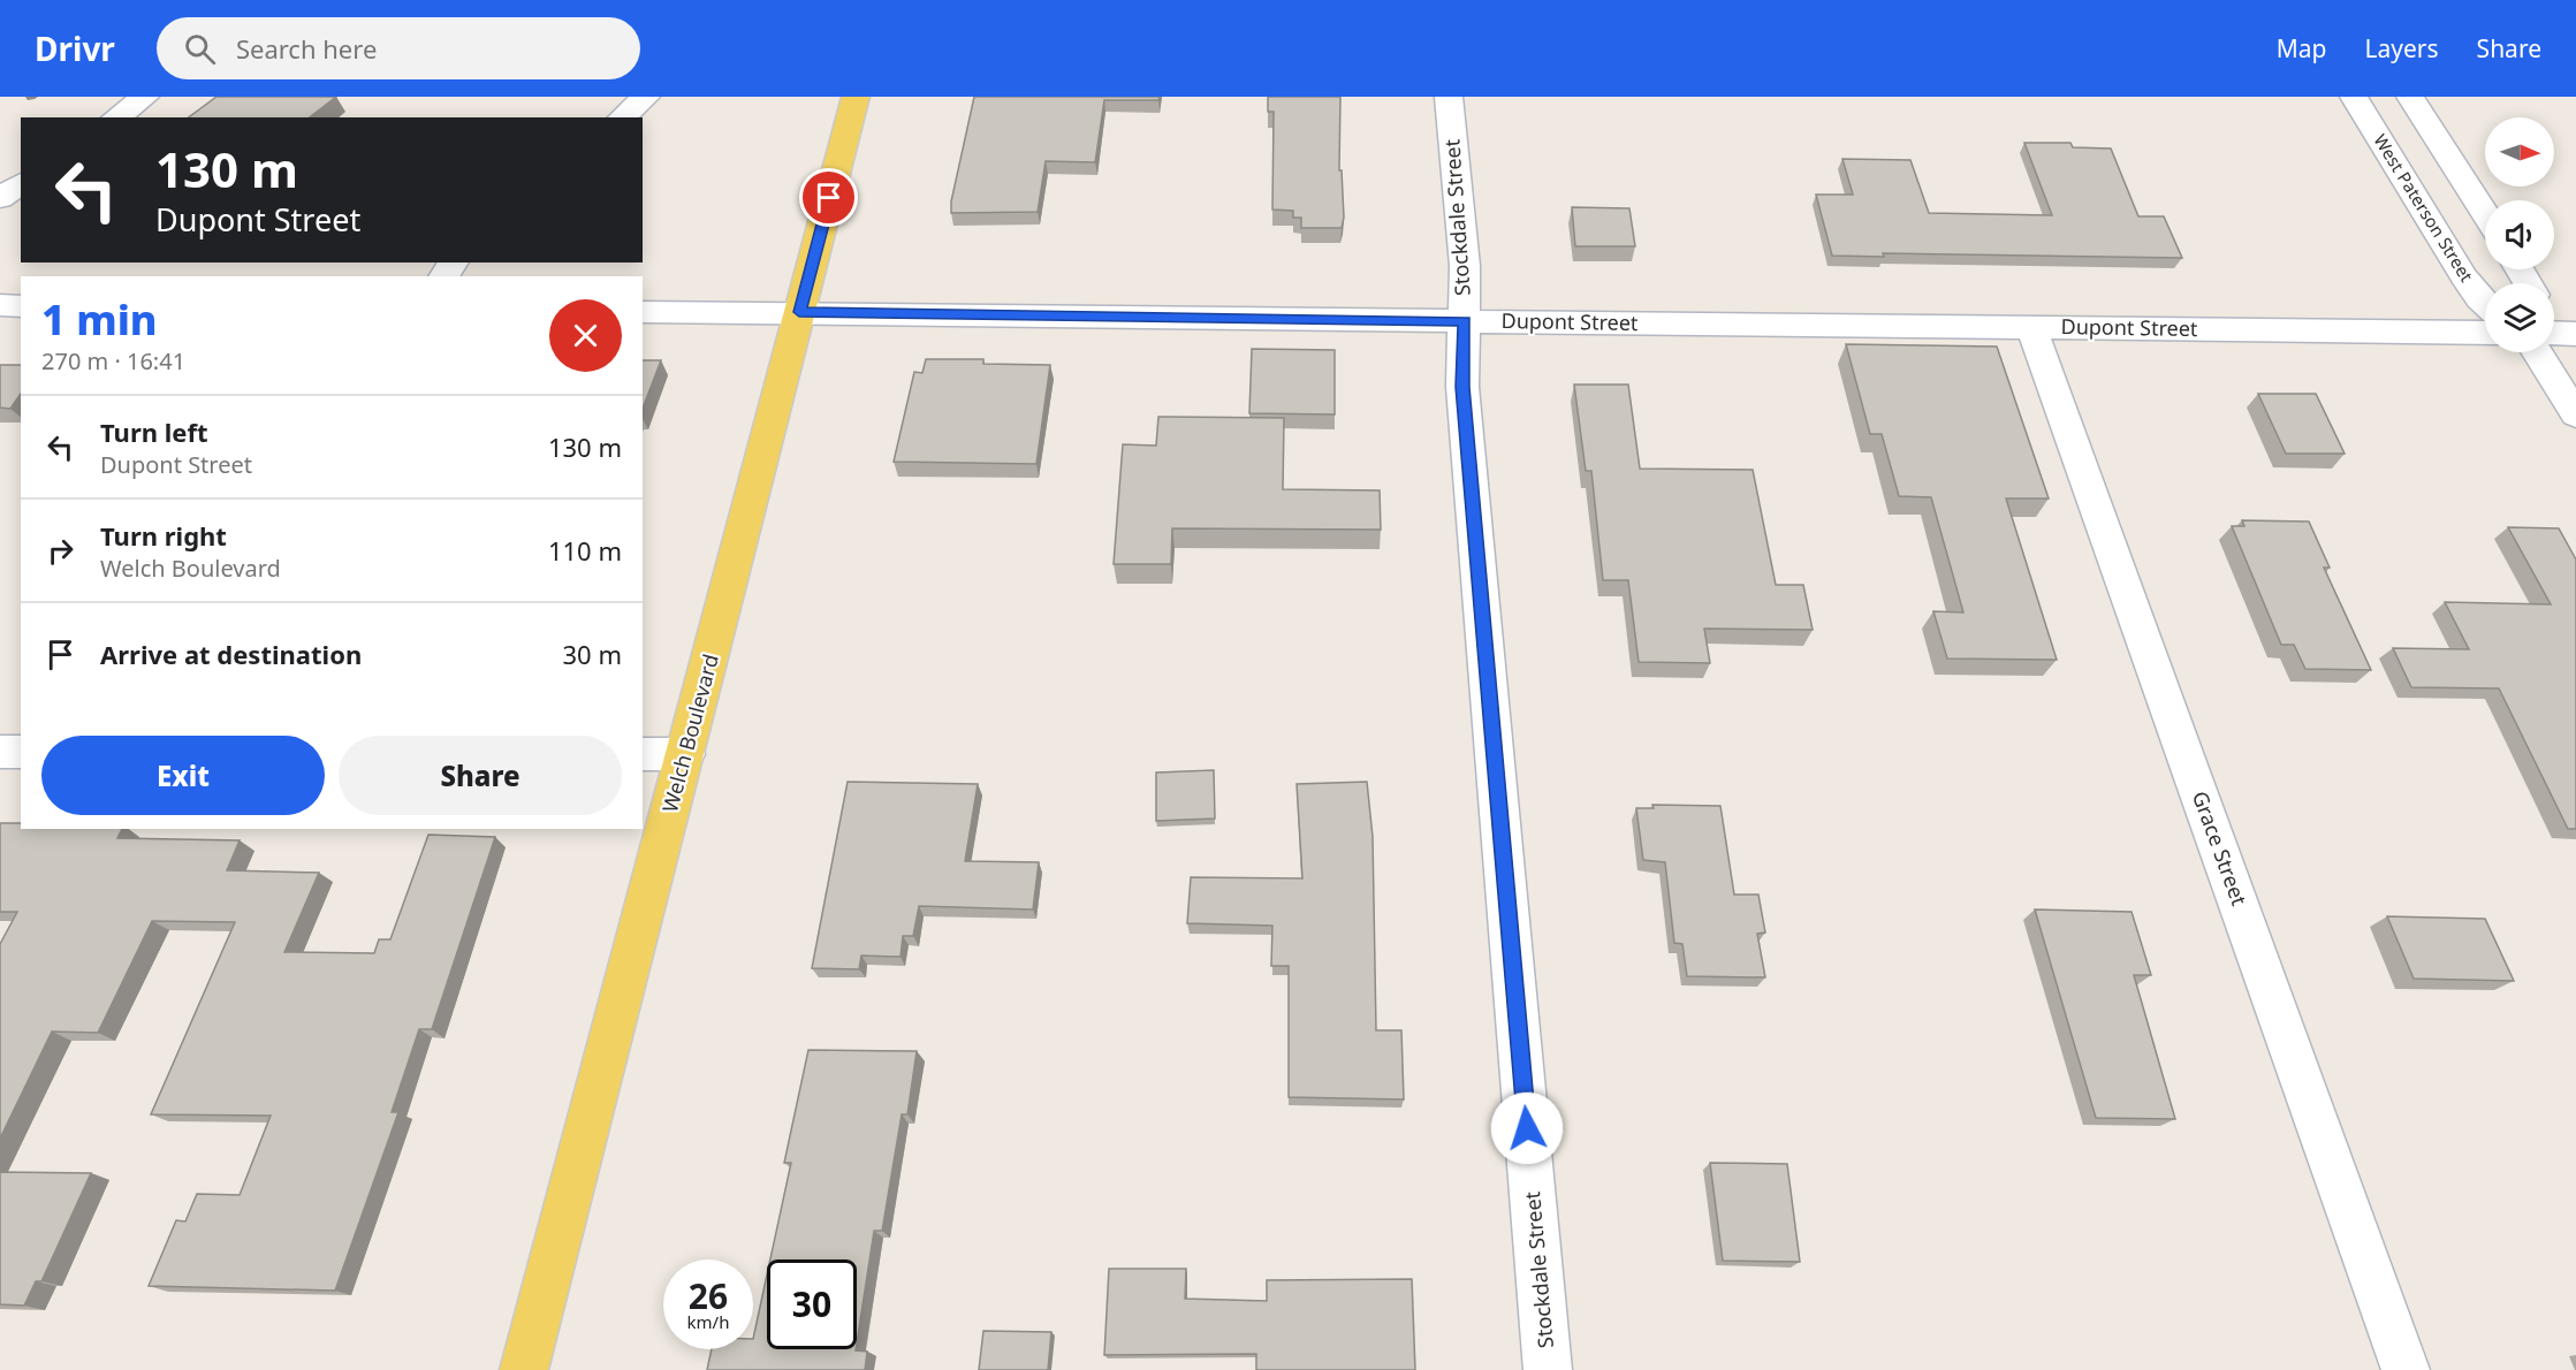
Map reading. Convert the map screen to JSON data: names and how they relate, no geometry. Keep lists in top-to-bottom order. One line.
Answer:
{"streets":{"main road":["Welch Boulevard"],"street":["West Paterson Street","Stockdale Street","Dupont Street","Grace Street"]},"crossings":[["Stockdale Street","Dupont Street"],["Dupont Street","Welch Boulevard"],["Dupont Street","Grace Street"]],"north":"right","page":{"header":"Drivr","search":"Search here","nav":["Map","Layers","Share"],"turn":["130 m","Dupont Street"],"heading":["1 min","270 m · 16:41"],"list":[{"name":"Turn left","note":"Dupont Street","value":"130 m"},{"name":"Turn right","note":"Welch Boulevard","value":"110 m"},{"name":"Arrive at destination","value":"30 m"}],"buttons":["Exit","Share"],"speed":"26 km/h","limit":"30"}}
